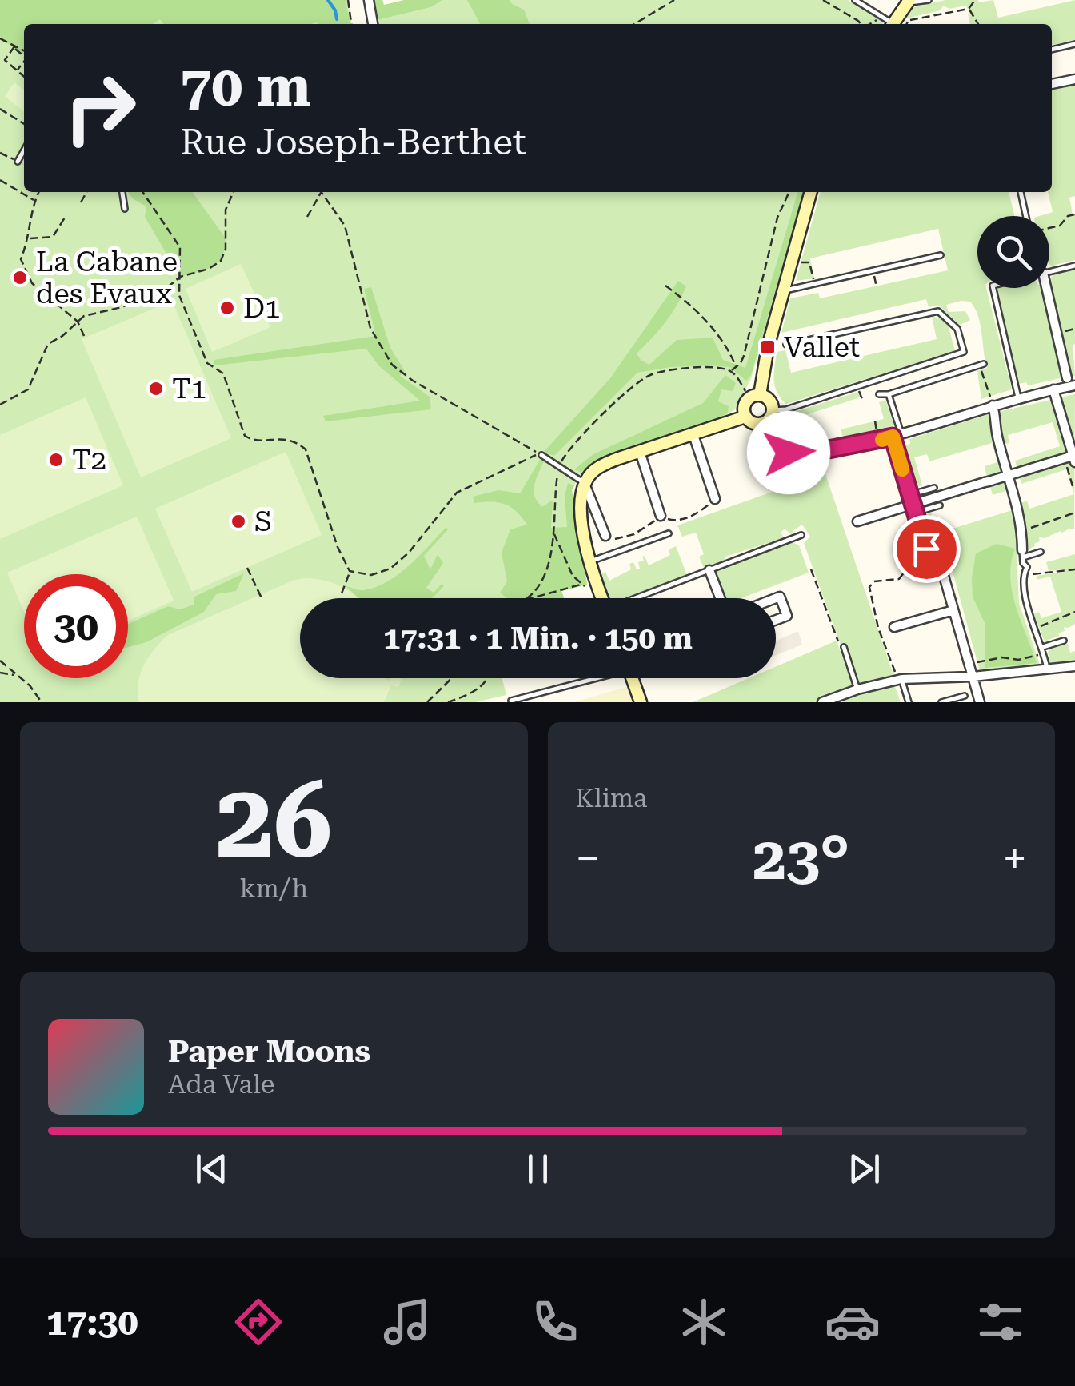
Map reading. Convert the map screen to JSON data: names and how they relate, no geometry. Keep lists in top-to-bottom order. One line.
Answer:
{"places":{"other":["La Cabane des Evaux","D1","T1","T2","S"],"transit":["Vallet"]},"page":{"turn":["70 m","Rue Joseph-Berthet"],"limit":"30","trip":"17:31 · 1 Min. · 150 m","tile":[["26","km/h"],"Klima"],"heat":["−","23°","+"],"song":["Paper Moons","Ada Vale"],"tabs":"17:30"}}
